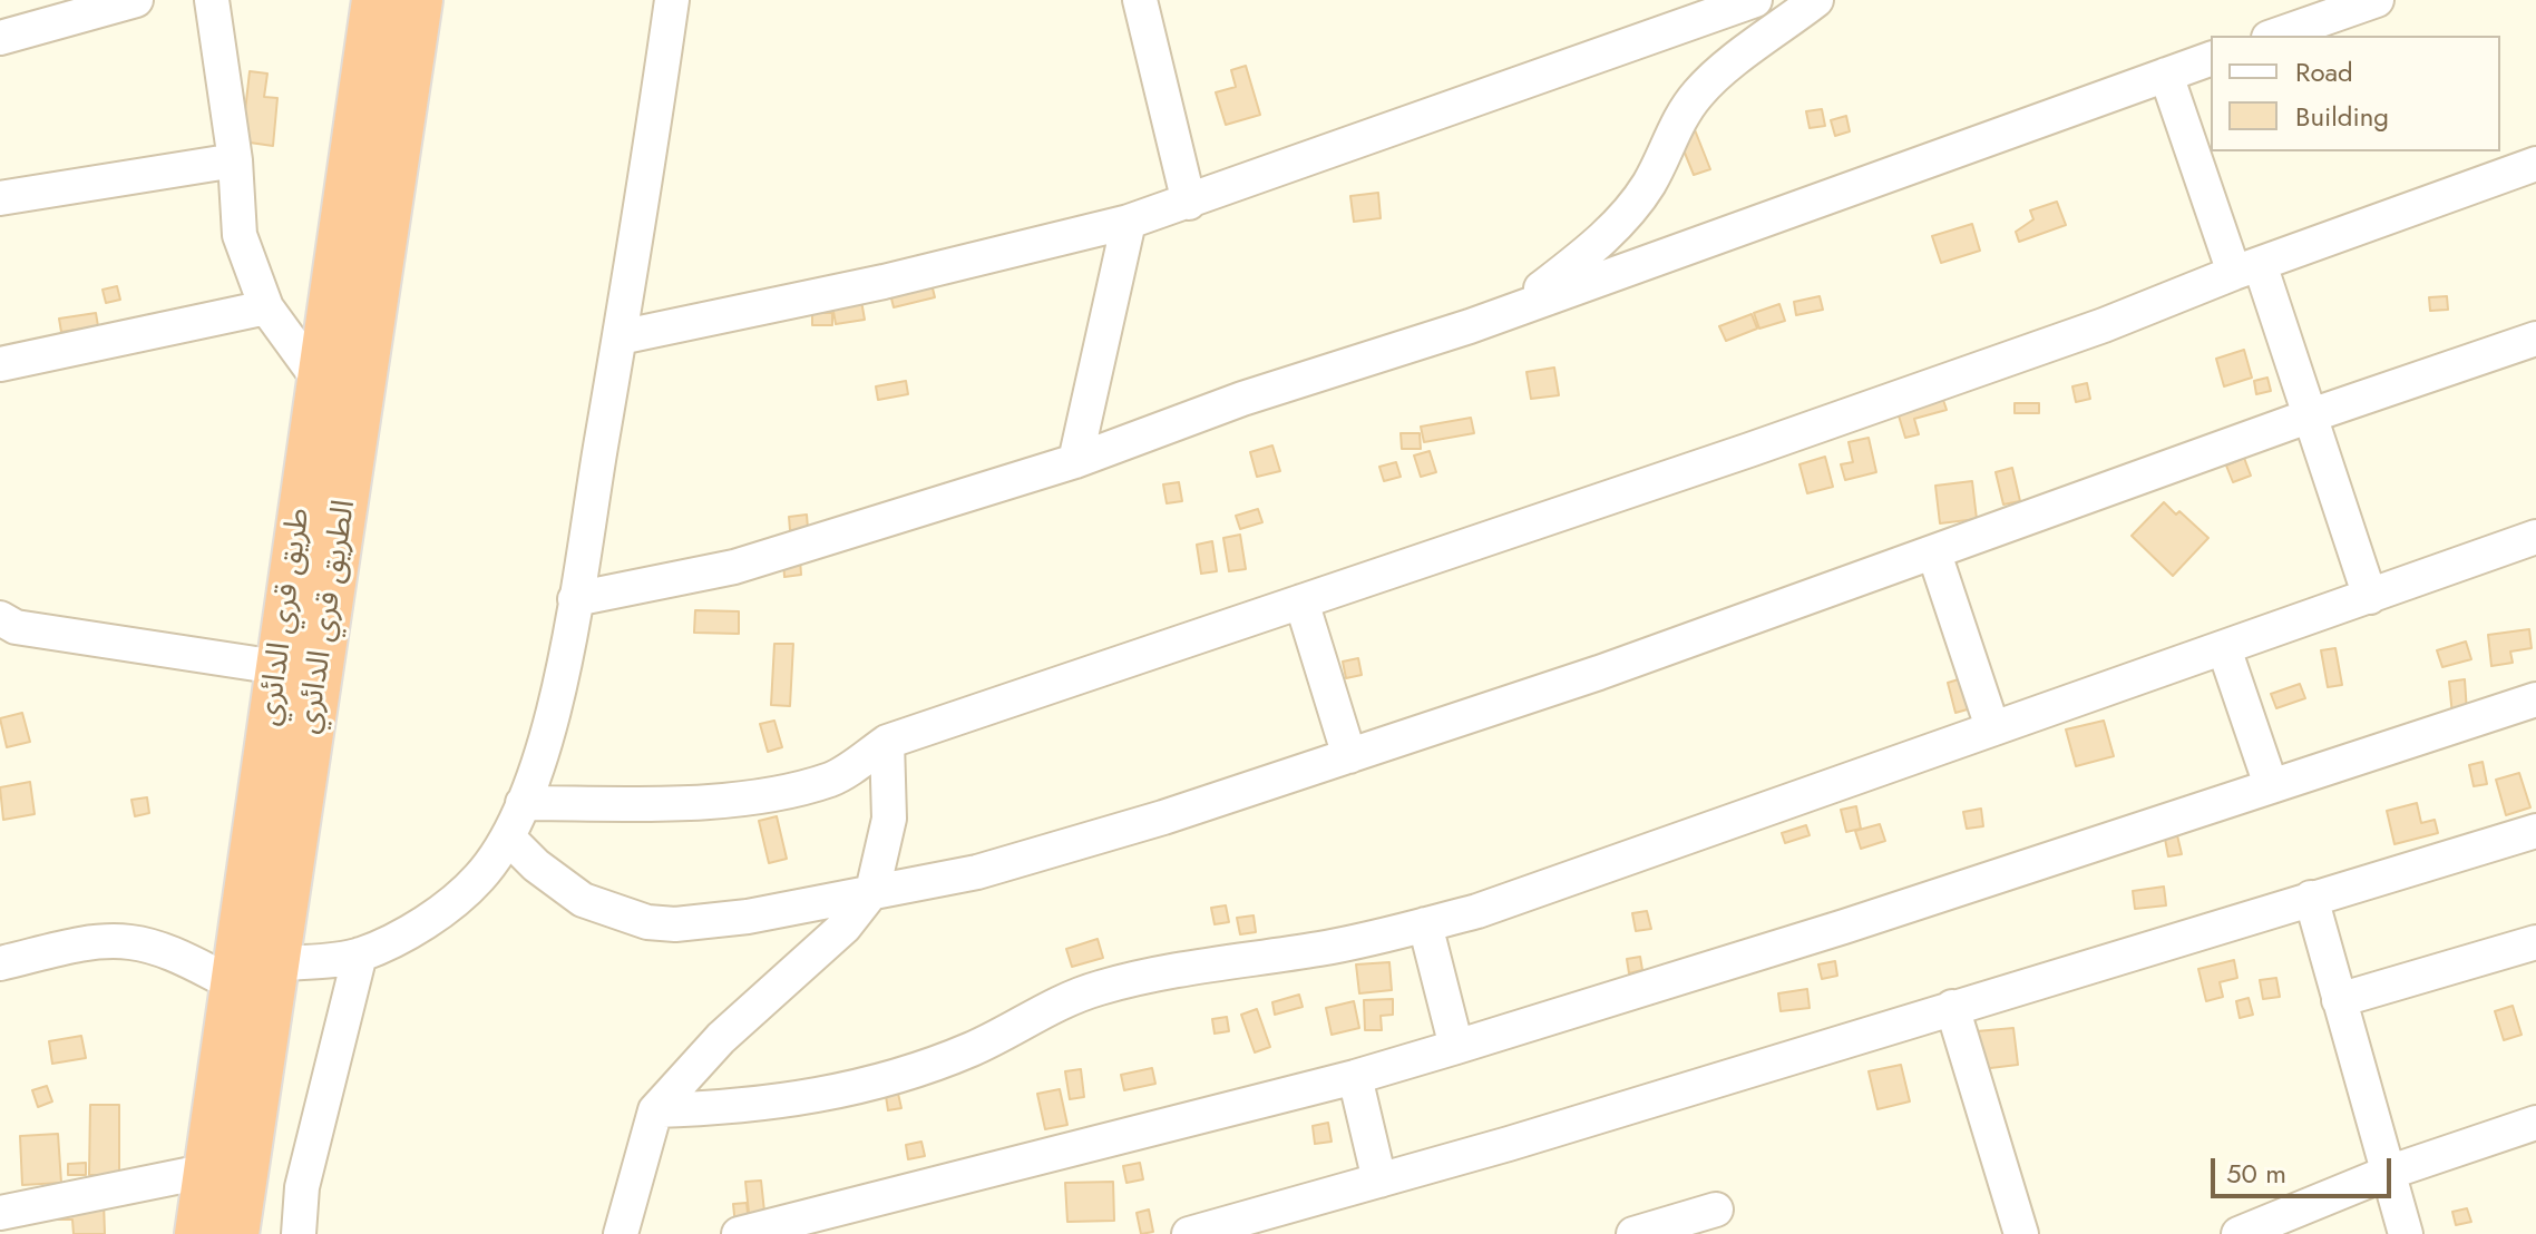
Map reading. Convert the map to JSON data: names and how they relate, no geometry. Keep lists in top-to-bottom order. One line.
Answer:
{"streets":{"highway":["طريق قري الدائري","الطريق قري الدائري"]},"crossings":[["طريق قري الدائري","الطريق قري الدائري"]],"legend":["Road","Building"],"scale_bar":"50 m"}
